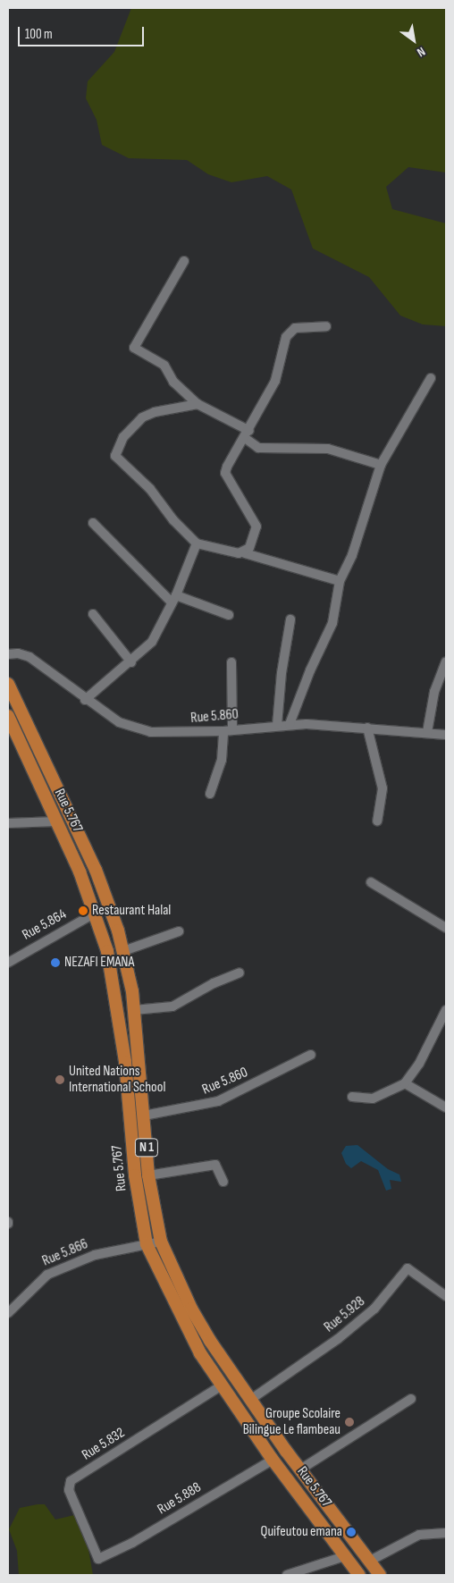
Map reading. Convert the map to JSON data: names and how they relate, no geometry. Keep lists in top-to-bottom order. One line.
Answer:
{"streets":{"highway":["Rue 5.767","N 1"],"street":["Rue 5.860","Rue 5.864","Rue 5.866","Rue 5.928","Rue 5.832","Rue 5.888"]},"crossings":[["Rue 5.860","N 1"],["Rue 5.767","Rue 5.864"],["Rue 5.767","Rue 5.866"],["Rue 5.767","Rue 5.832"],["Rue 5.767","Rue 5.888"],["N 1","Rue 5.866"],["N 1","Rue 5.928"],["Rue 5.832","Rue 5.888"]],"places":["Restaurant Halal","NEZAFI EMANA","United Nations International School","Groupe Scolaire Bilingue Le flambeau","Quifeutou emana"],"scale_bar":"100 m","north":"bottom right"}
